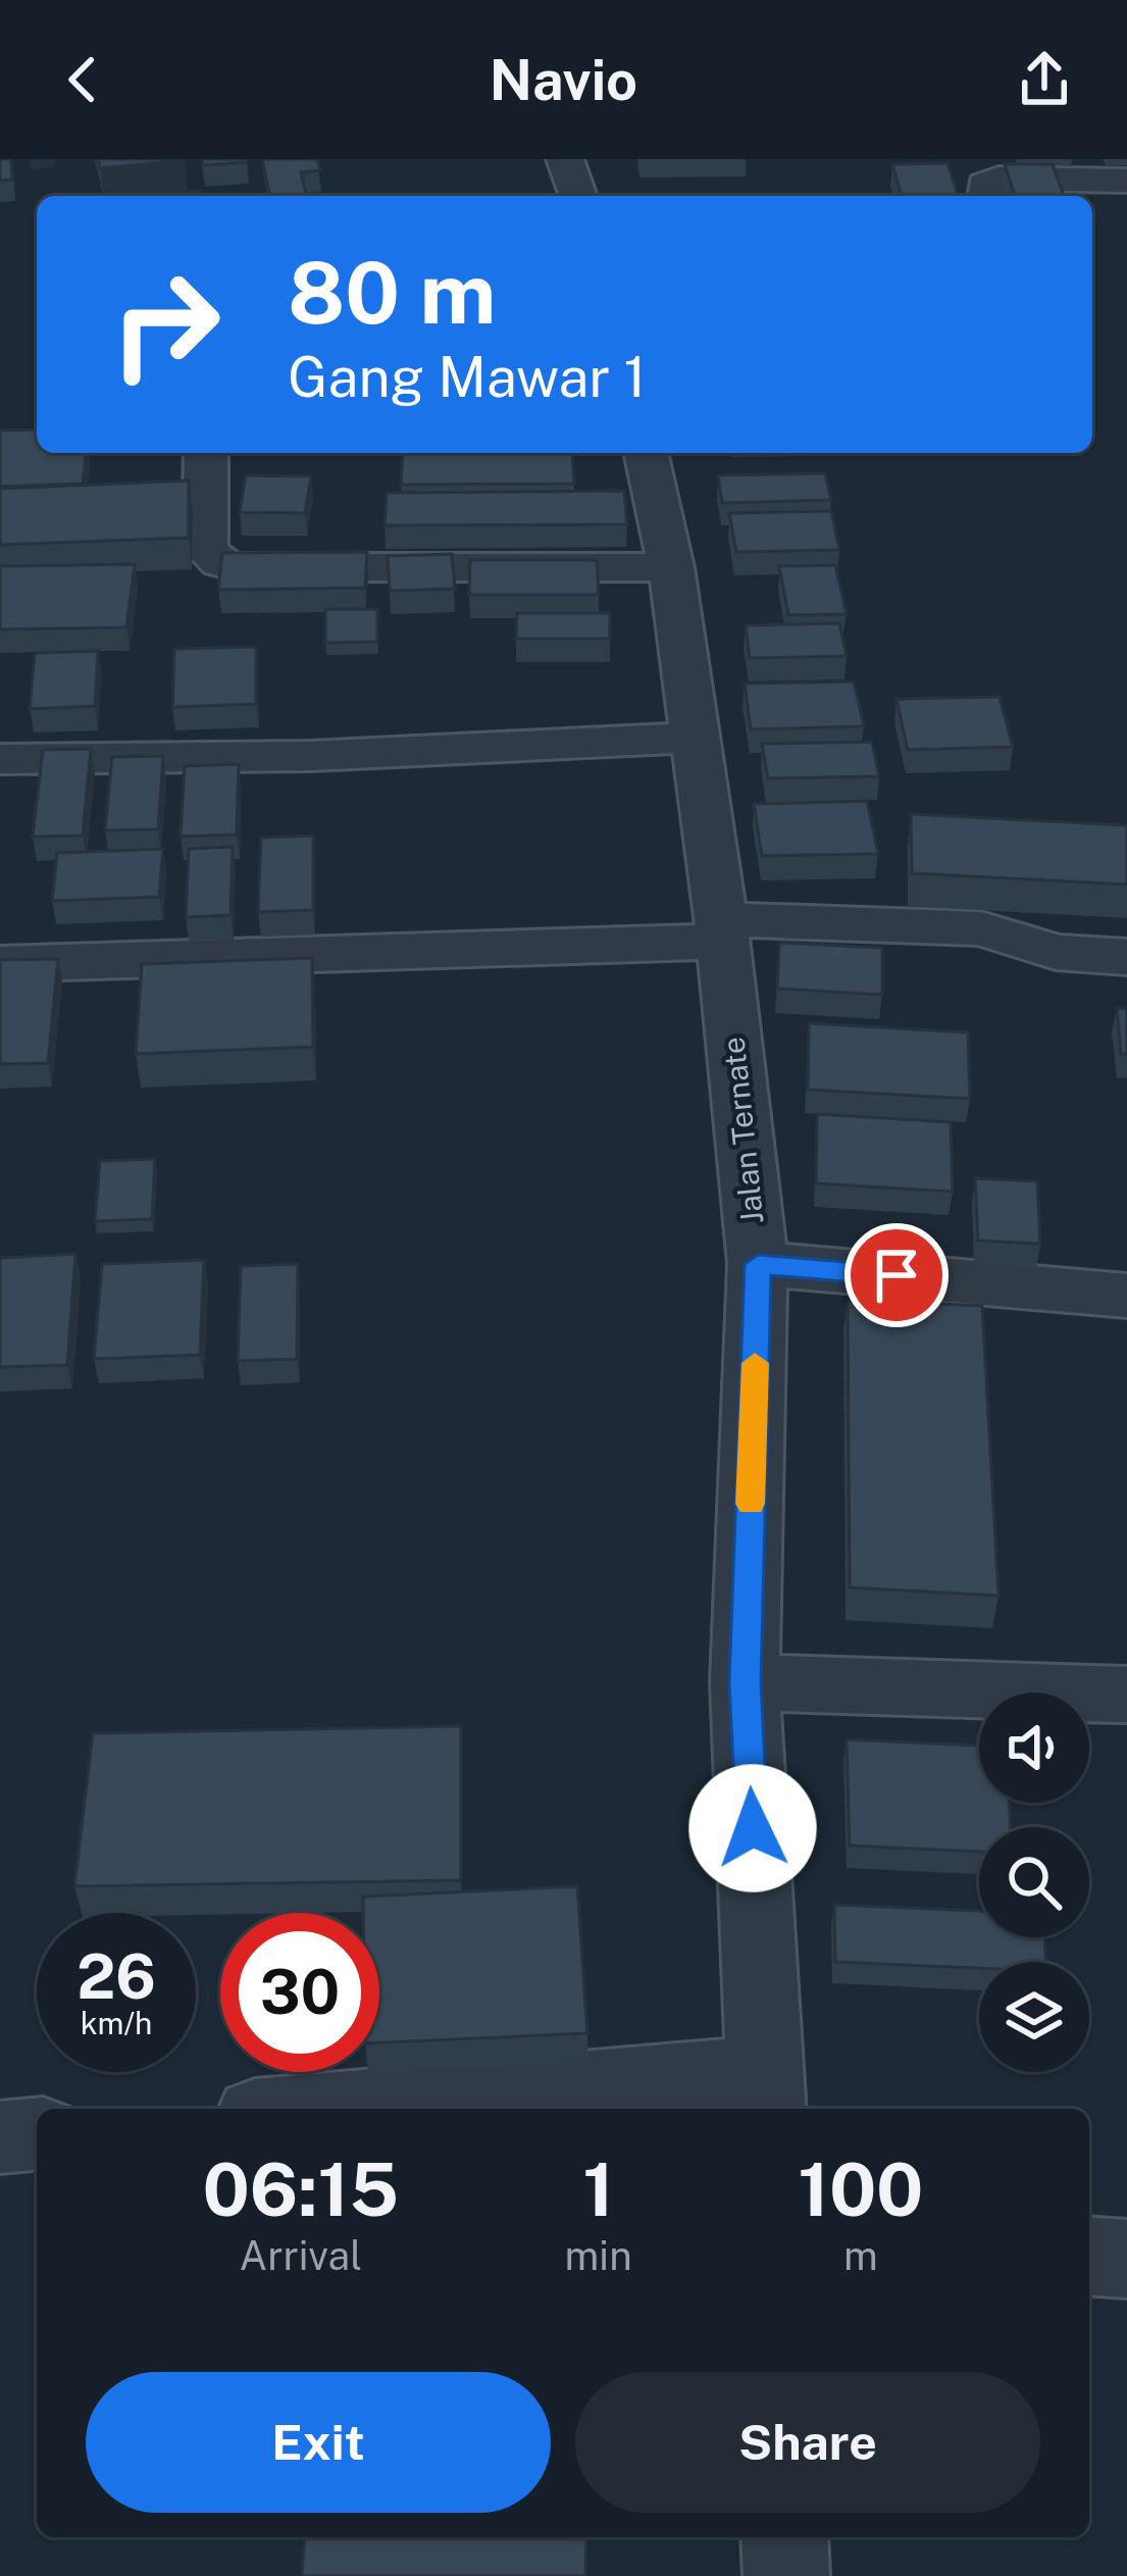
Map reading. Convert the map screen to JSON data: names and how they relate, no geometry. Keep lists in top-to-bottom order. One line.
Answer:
{"streets":{"street":["Jalan Ternate"]},"page":{"header":"Navio","turn":["80 m","Gang Mawar 1"],"speed":"26 km/h","limit":"30","eta":["06:15","Arrival","1","min","100","m"],"buttons":["Exit","Share"]}}
